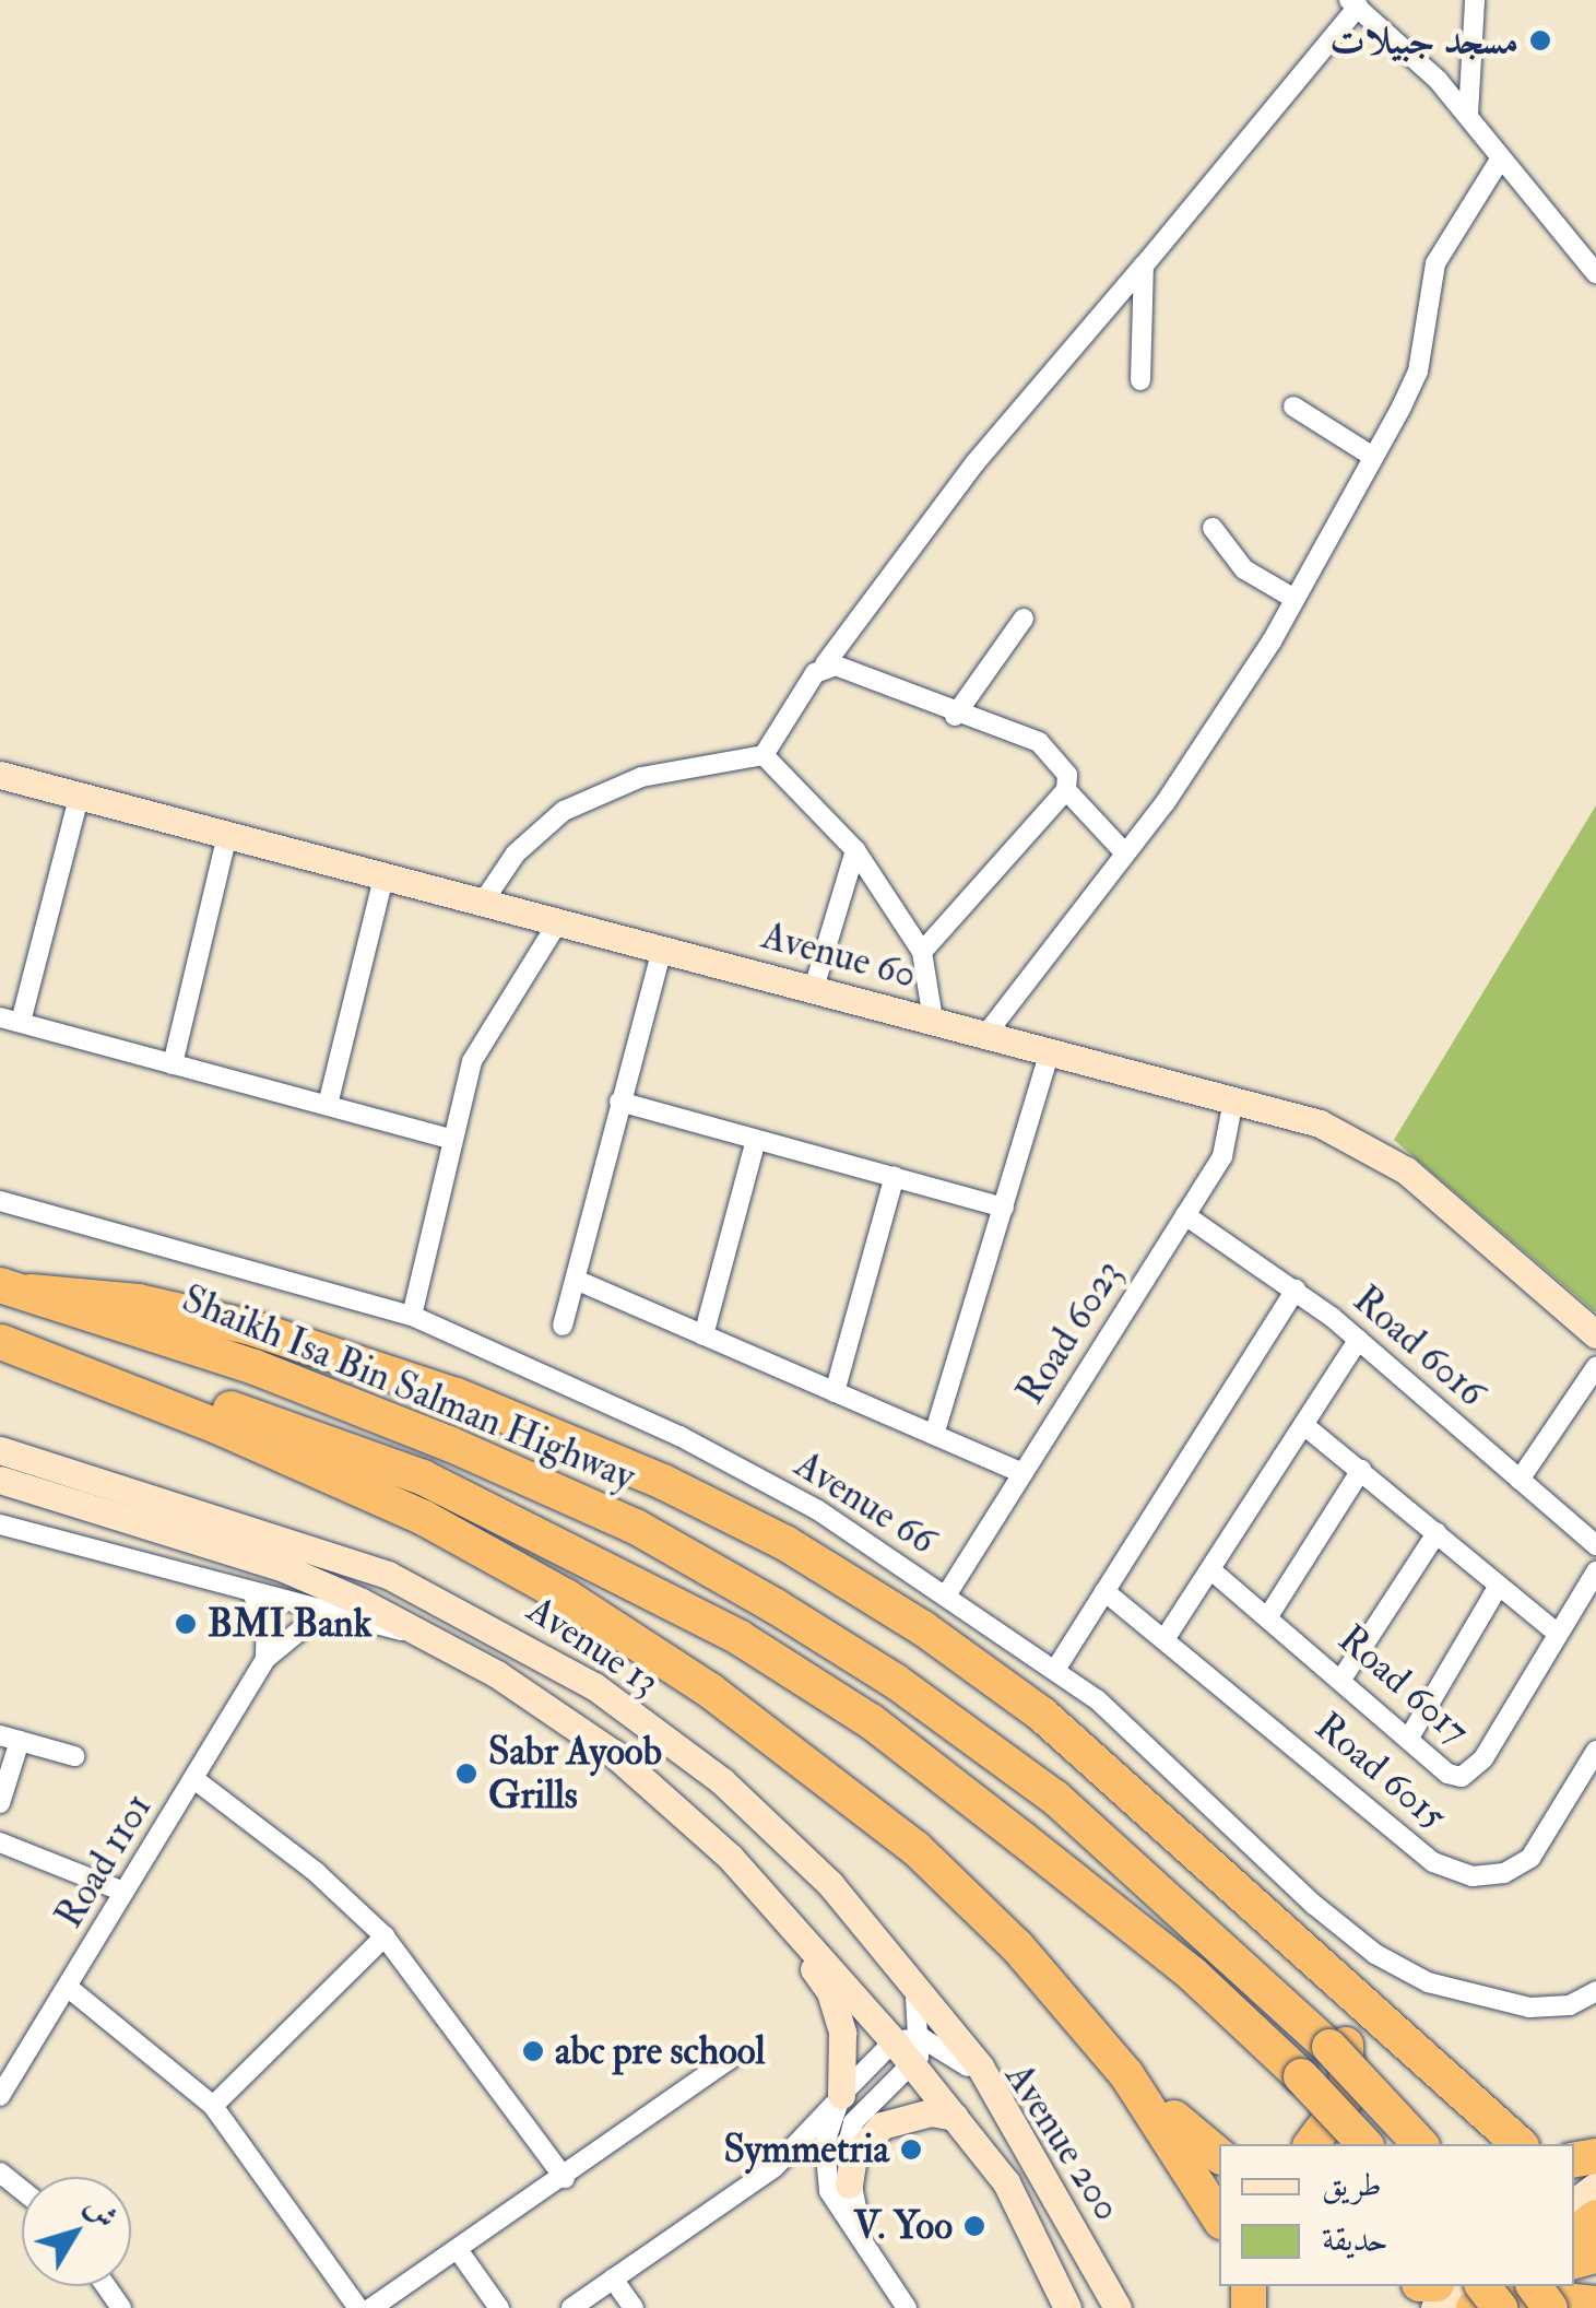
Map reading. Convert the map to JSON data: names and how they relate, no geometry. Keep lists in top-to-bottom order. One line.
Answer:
{"streets":{"highway":["Shaikh Isa Bin Salman Highway"],"street":["Avenue 60","Road 6023","Road 6016","Avenue 66","Avenue 13","Road 6017","Road 6015","Road 1101","Avenue 200"]},"crossings":[["Avenue 60","Road 6023"],["Road 6023","Road 6016"],["Road 6023","Avenue 66"],["Avenue 13","Avenue 200"]],"places":["مسجد جبيلات","BMI Bank","Sabr Ayoob Grills","abc pre school","Symmetria","V. Yoo"],"legend":["طريق","حديقة"],"north":"top right"}
